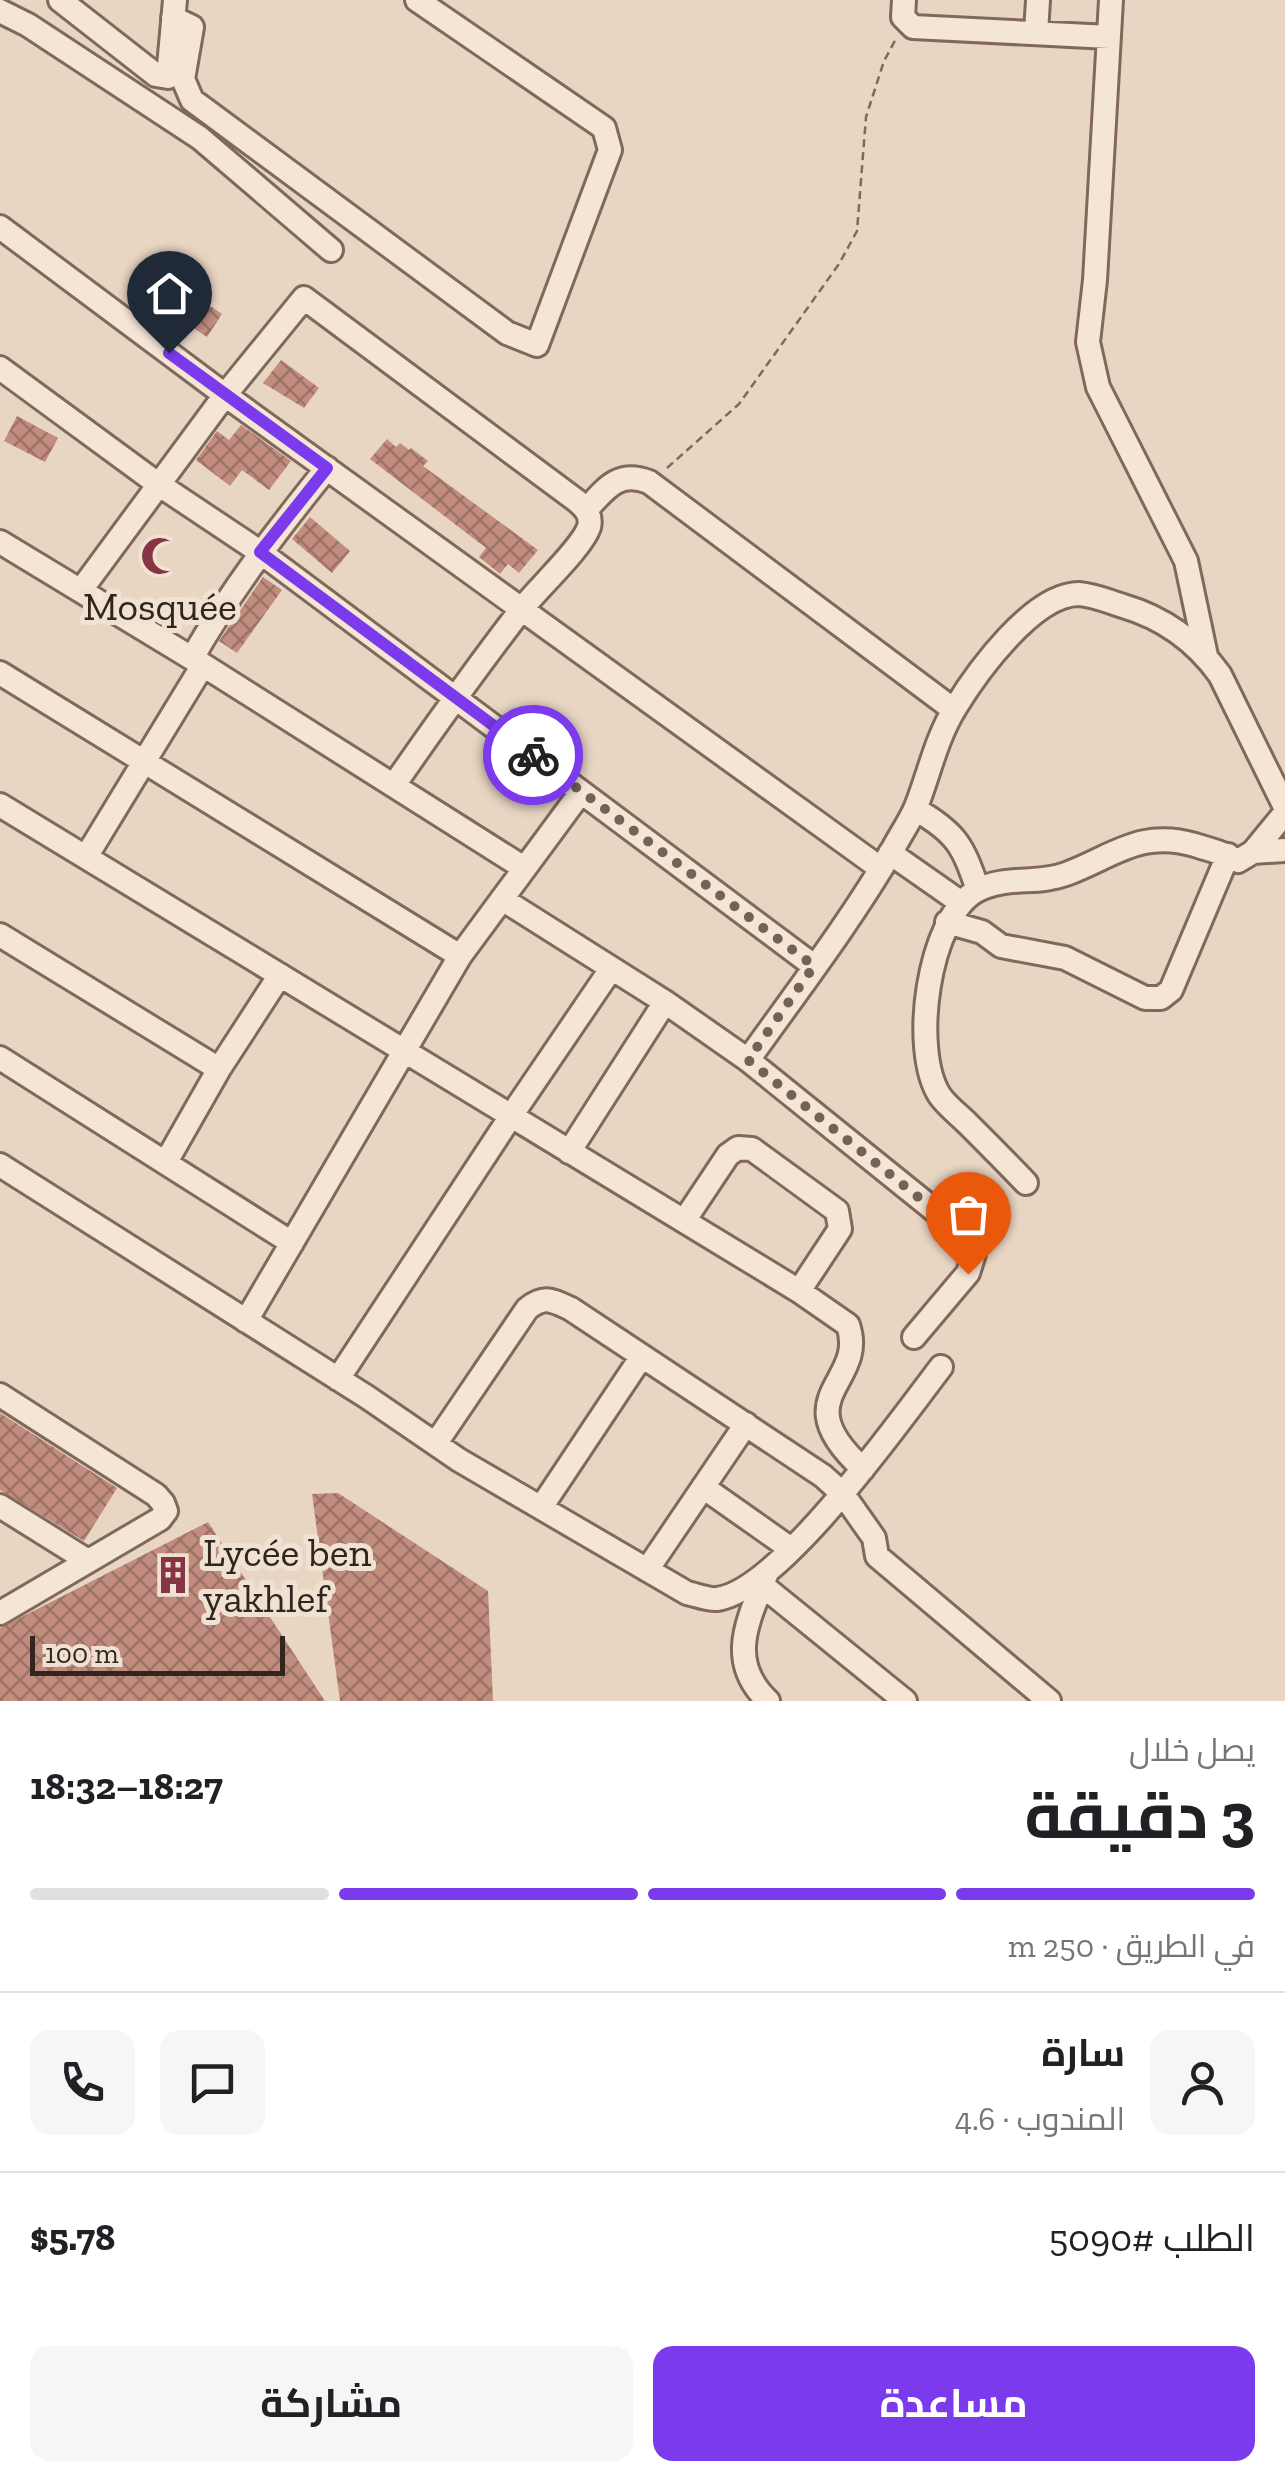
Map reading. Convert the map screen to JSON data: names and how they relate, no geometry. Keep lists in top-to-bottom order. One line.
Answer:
{"places":{"mosque":["Mosquée"],"building":["Lycée ben yakhlef"]},"scale_bar":"100 m","page":{"scale":"100 m","heading":["3 دقيقة","يصل خلال","18:27–18:32"],"panel":["سارة","المندوب · 4.6","الطلب #5090","$5.78"],"bar":"في الطريق · 250 m","buttons":["مساعدة","مشاركة"]}}
